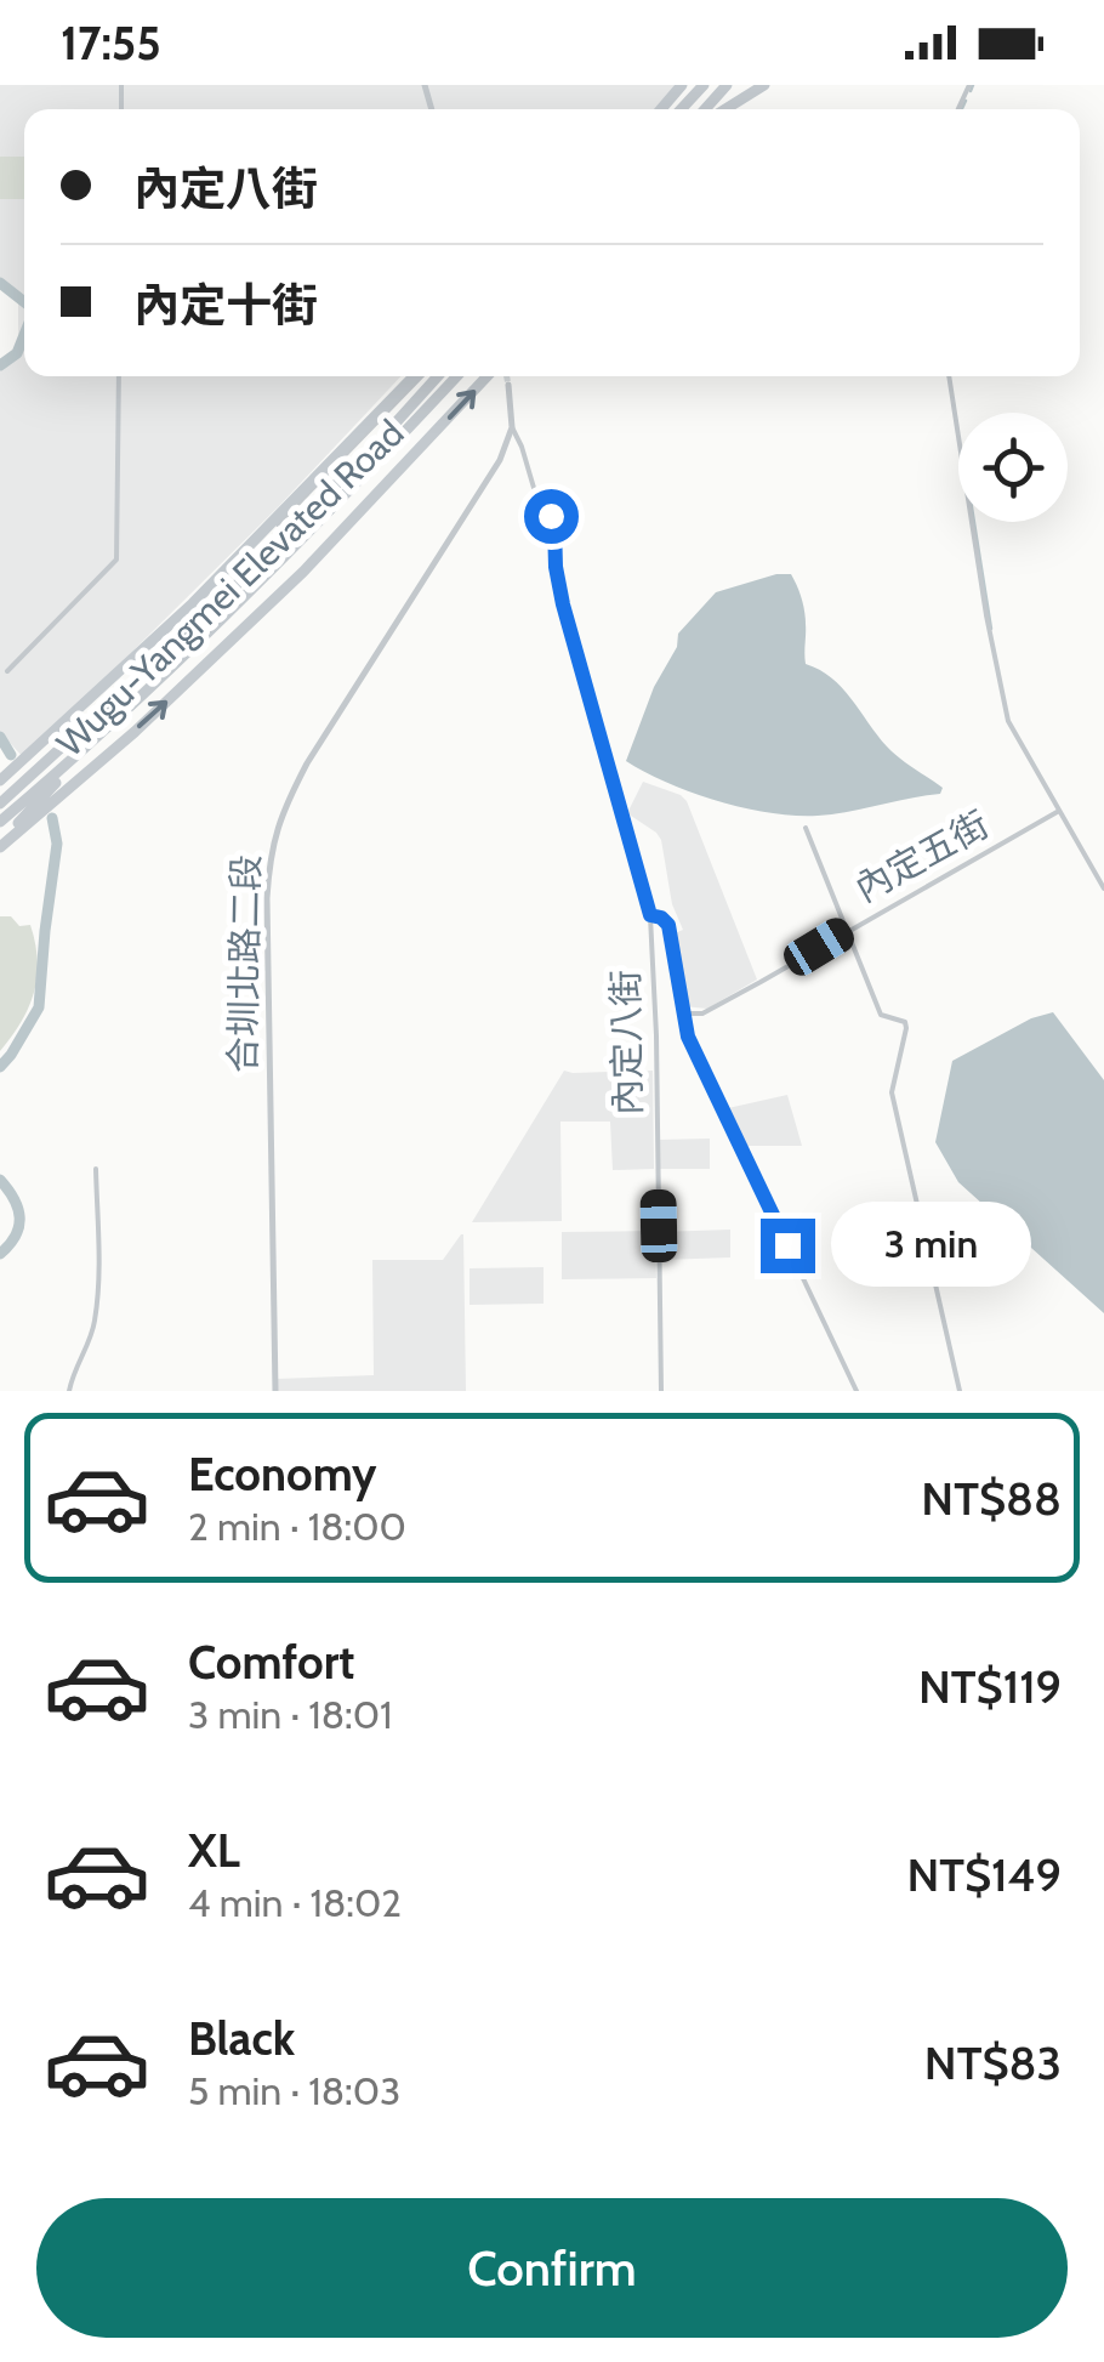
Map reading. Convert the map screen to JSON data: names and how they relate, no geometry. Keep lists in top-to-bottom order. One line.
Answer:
{"streets":{"highway":["Wugu-Yangmei Elevated Road"],"street":["內定五街","合圳北路二段","內定八街"]},"crossings":[["合圳北路二段","內定八街"]],"page":{"status":"17:55","banner":["內定八街","內定十街"],"bubble":"3 min","list":[{"name":"Economy","note":"2 min · 18:00","value":"NT$88"},{"name":"Comfort","note":"3 min · 18:01","value":"NT$119"},{"name":"XL","note":"4 min · 18:02","value":"NT$149"},{"name":"Black","note":"5 min · 18:03","value":"NT$83"}],"buttons":"Confirm"}}
